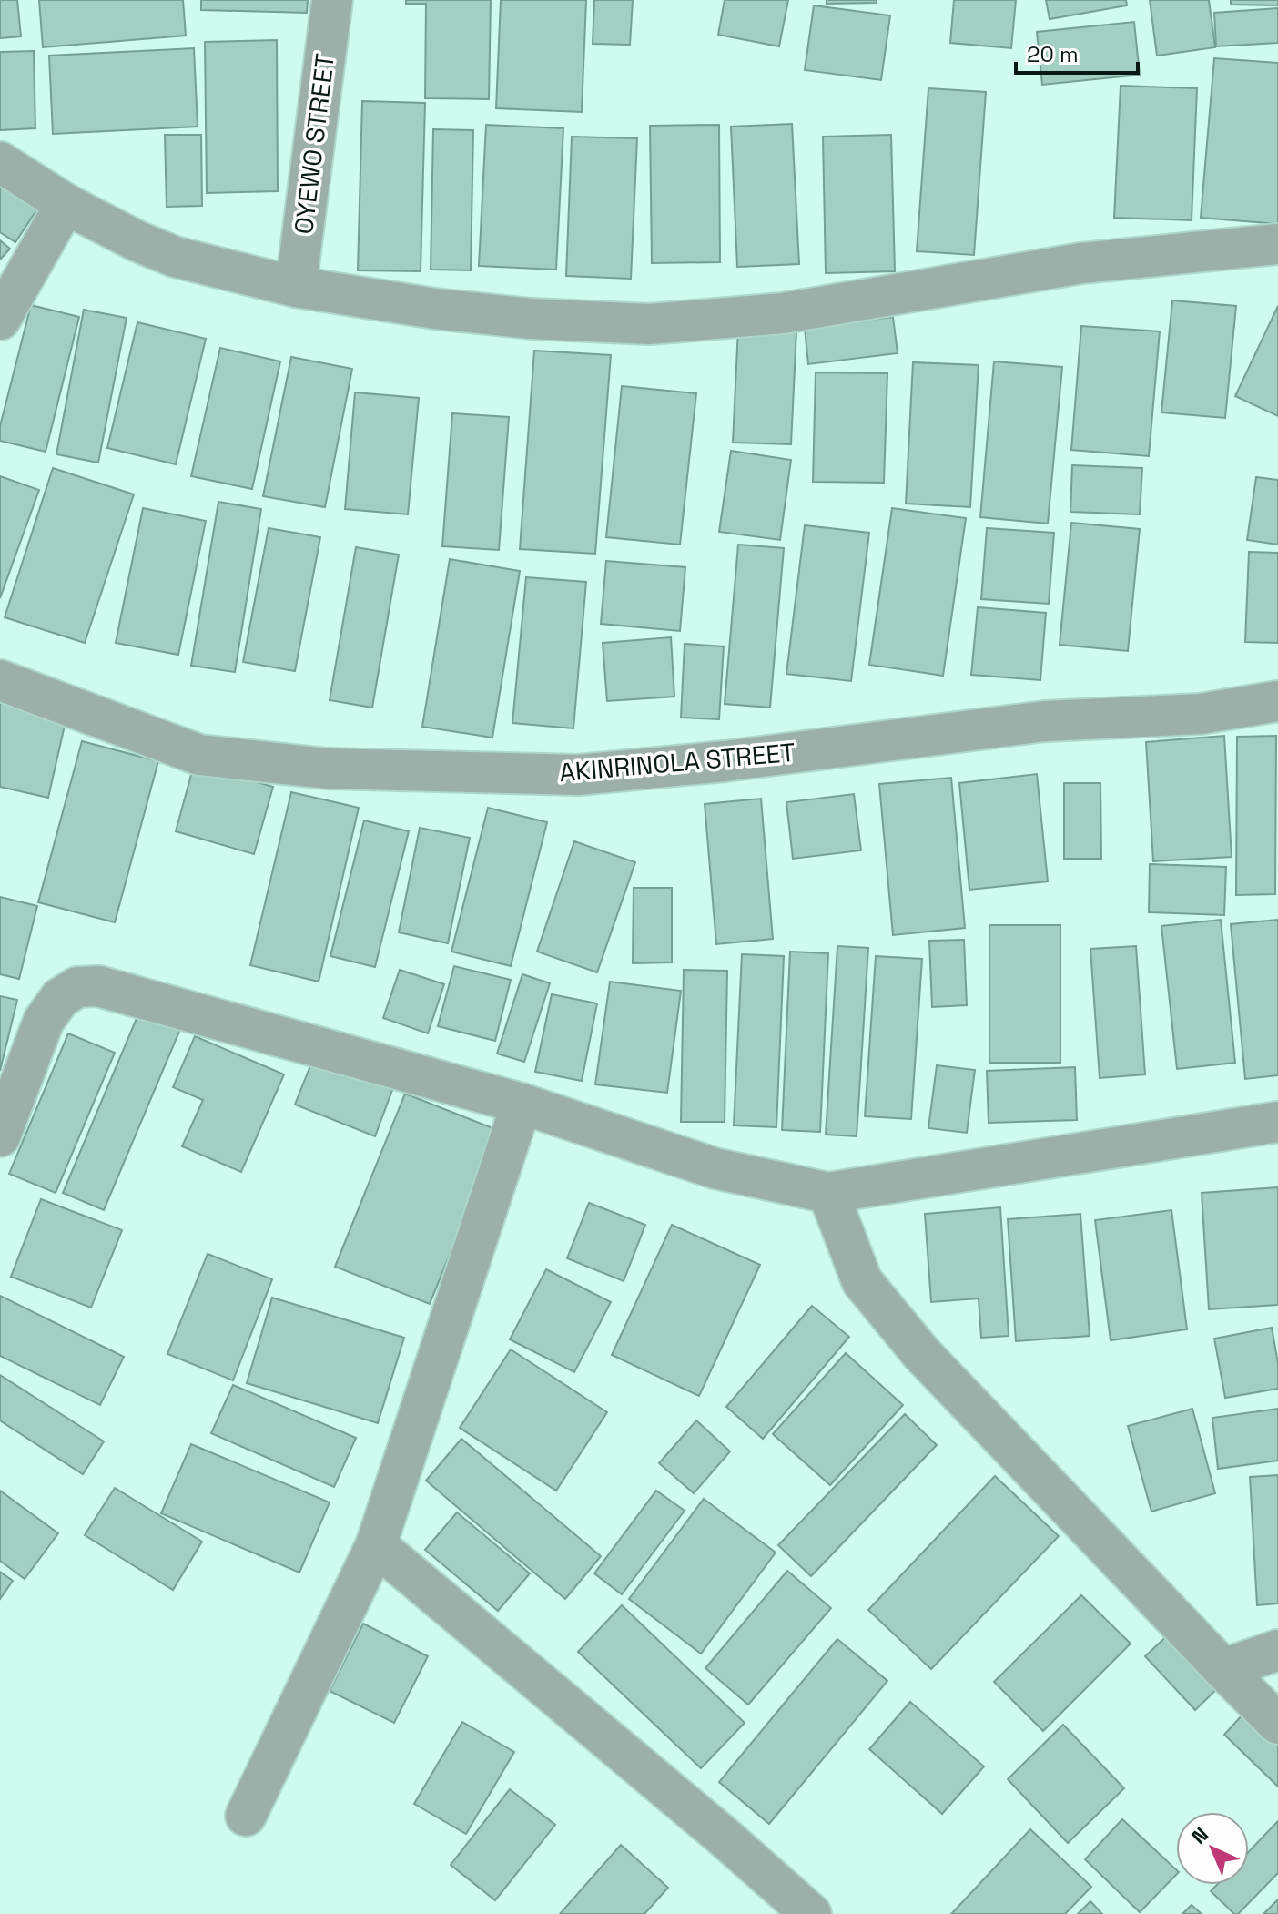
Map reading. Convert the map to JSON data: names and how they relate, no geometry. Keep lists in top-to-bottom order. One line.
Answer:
{"streets":{"street":["OYEWO STREET","AKINRINOLA STREET"]},"scale_bar":"20 m","north":"top left"}
